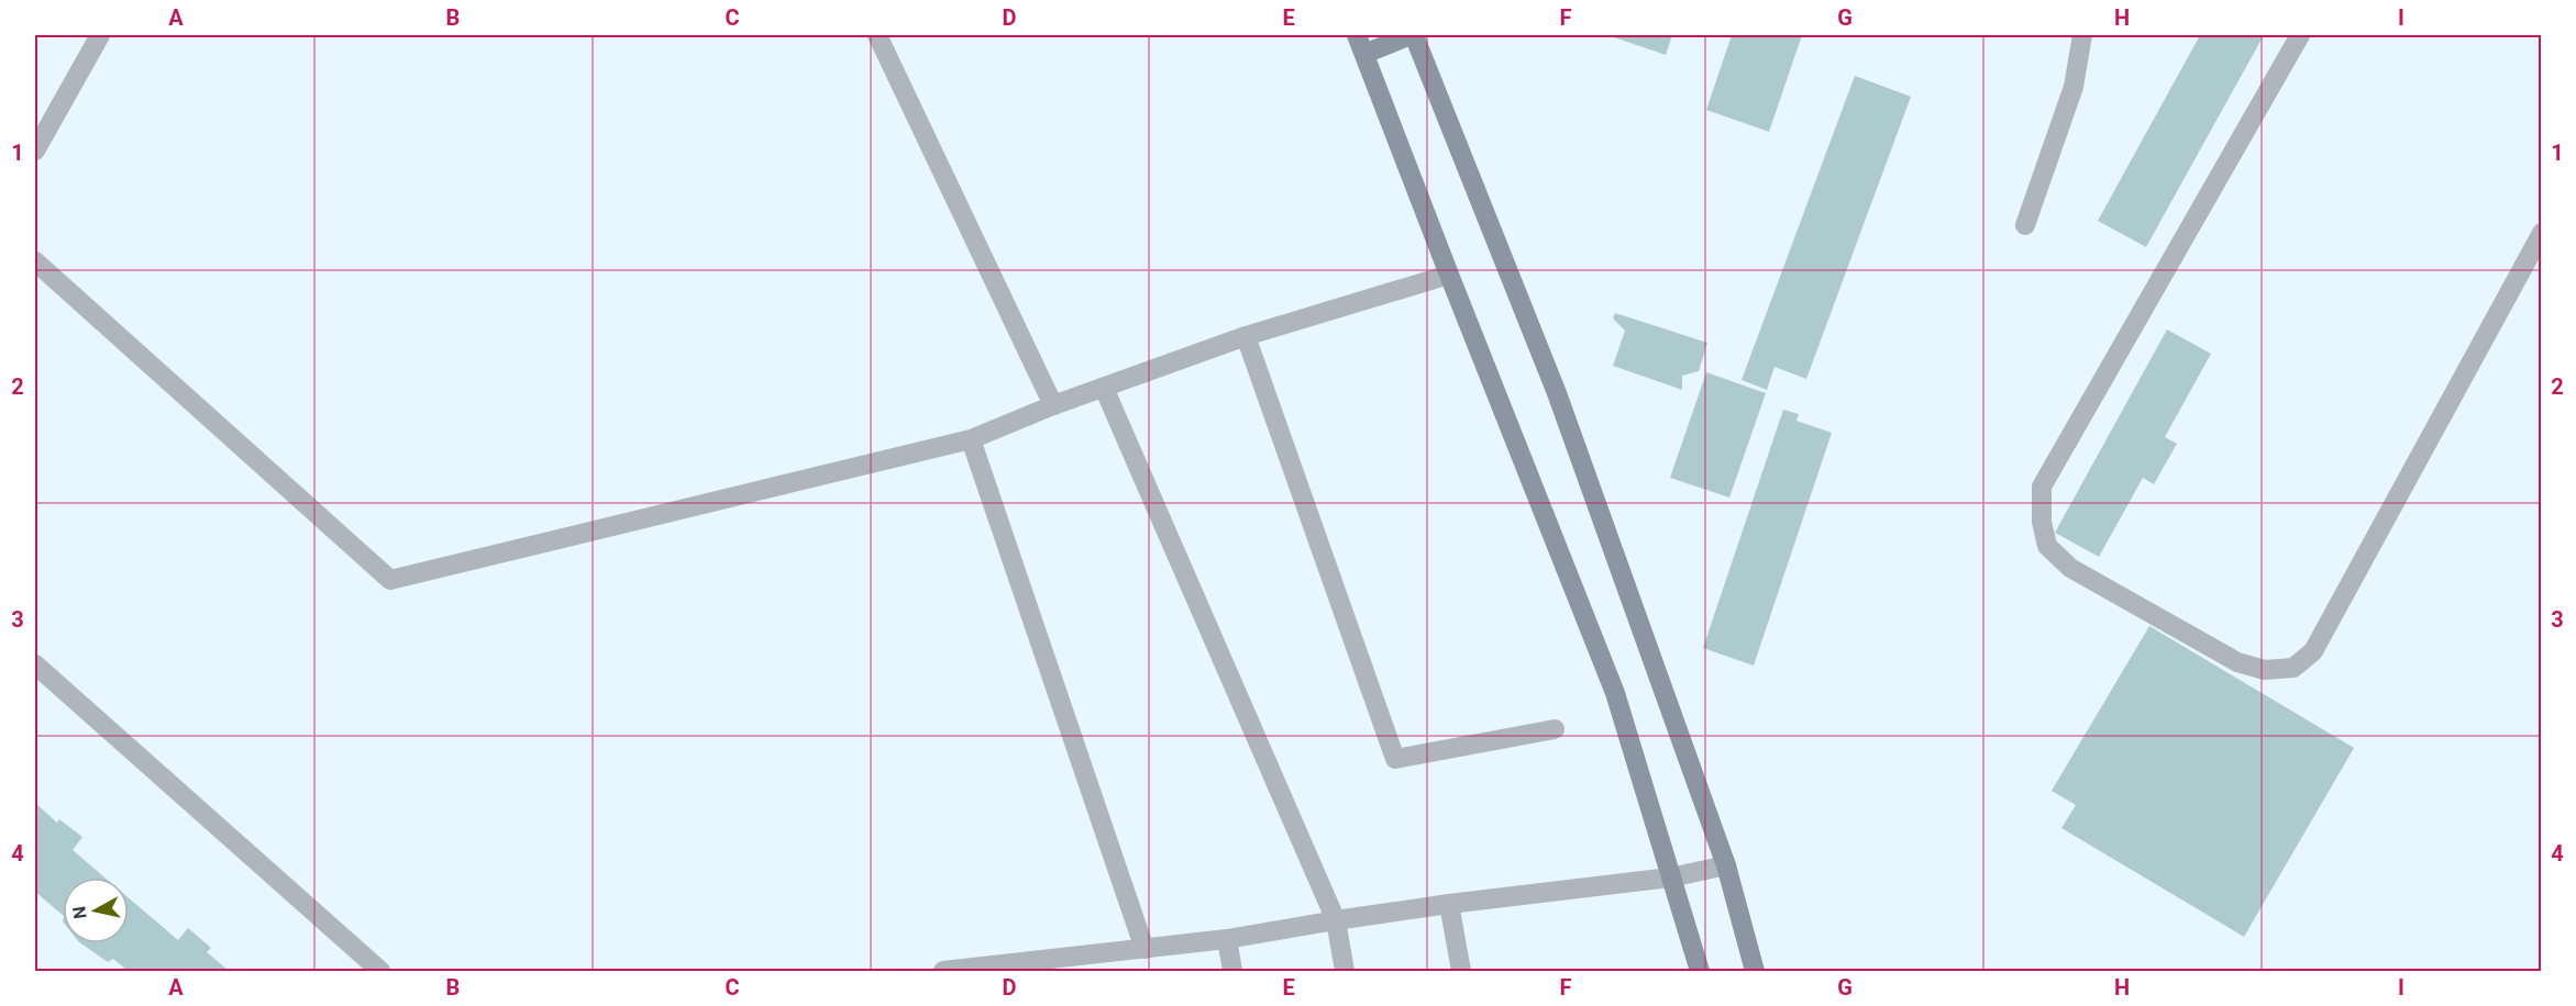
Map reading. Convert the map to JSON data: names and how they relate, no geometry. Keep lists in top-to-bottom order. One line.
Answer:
{"north":"left","grid":{"columns":["A","B","C","D","E","F","G","H","I"],"rows":["1","2","3","4"]}}
